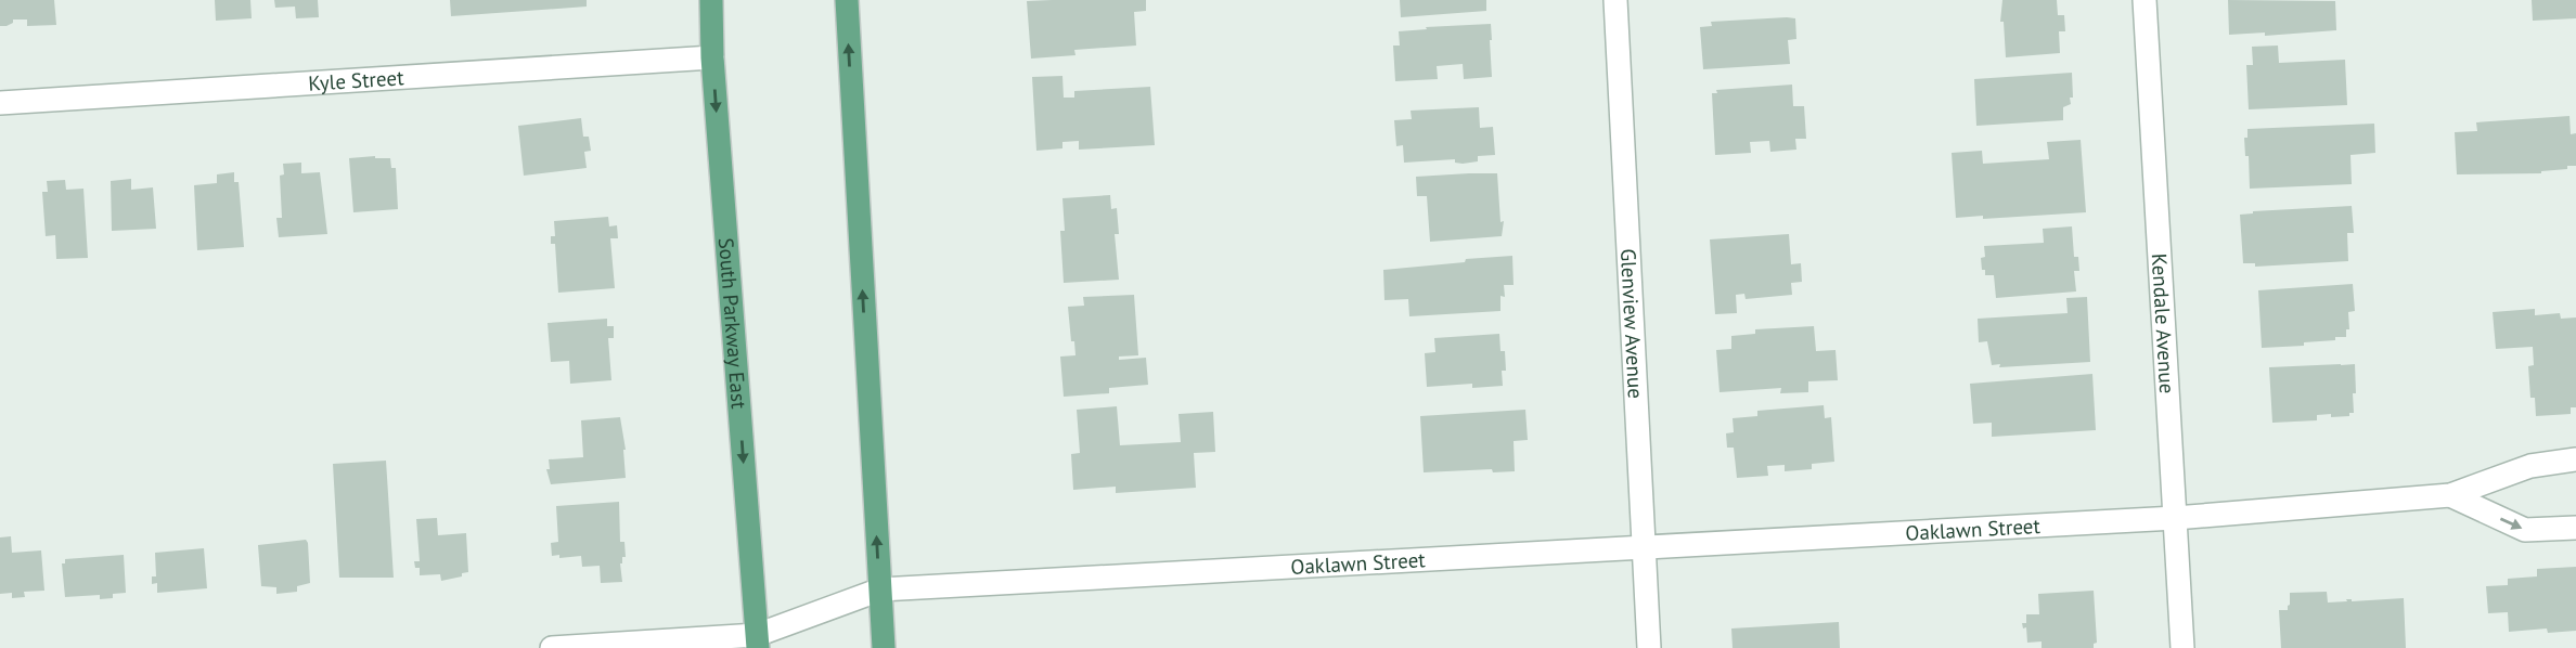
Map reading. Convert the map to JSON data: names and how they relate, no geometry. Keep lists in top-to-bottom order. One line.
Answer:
{"streets":{"main road":["South Parkway East"],"street":["Kyle Street","Glenview Avenue","Kendale Avenue","Oaklawn Street"]},"crossings":[["Kyle Street","South Parkway East"],["South Parkway East","Oaklawn Street"],["Glenview Avenue","Oaklawn Street"],["Kendale Avenue","Oaklawn Street"]]}
